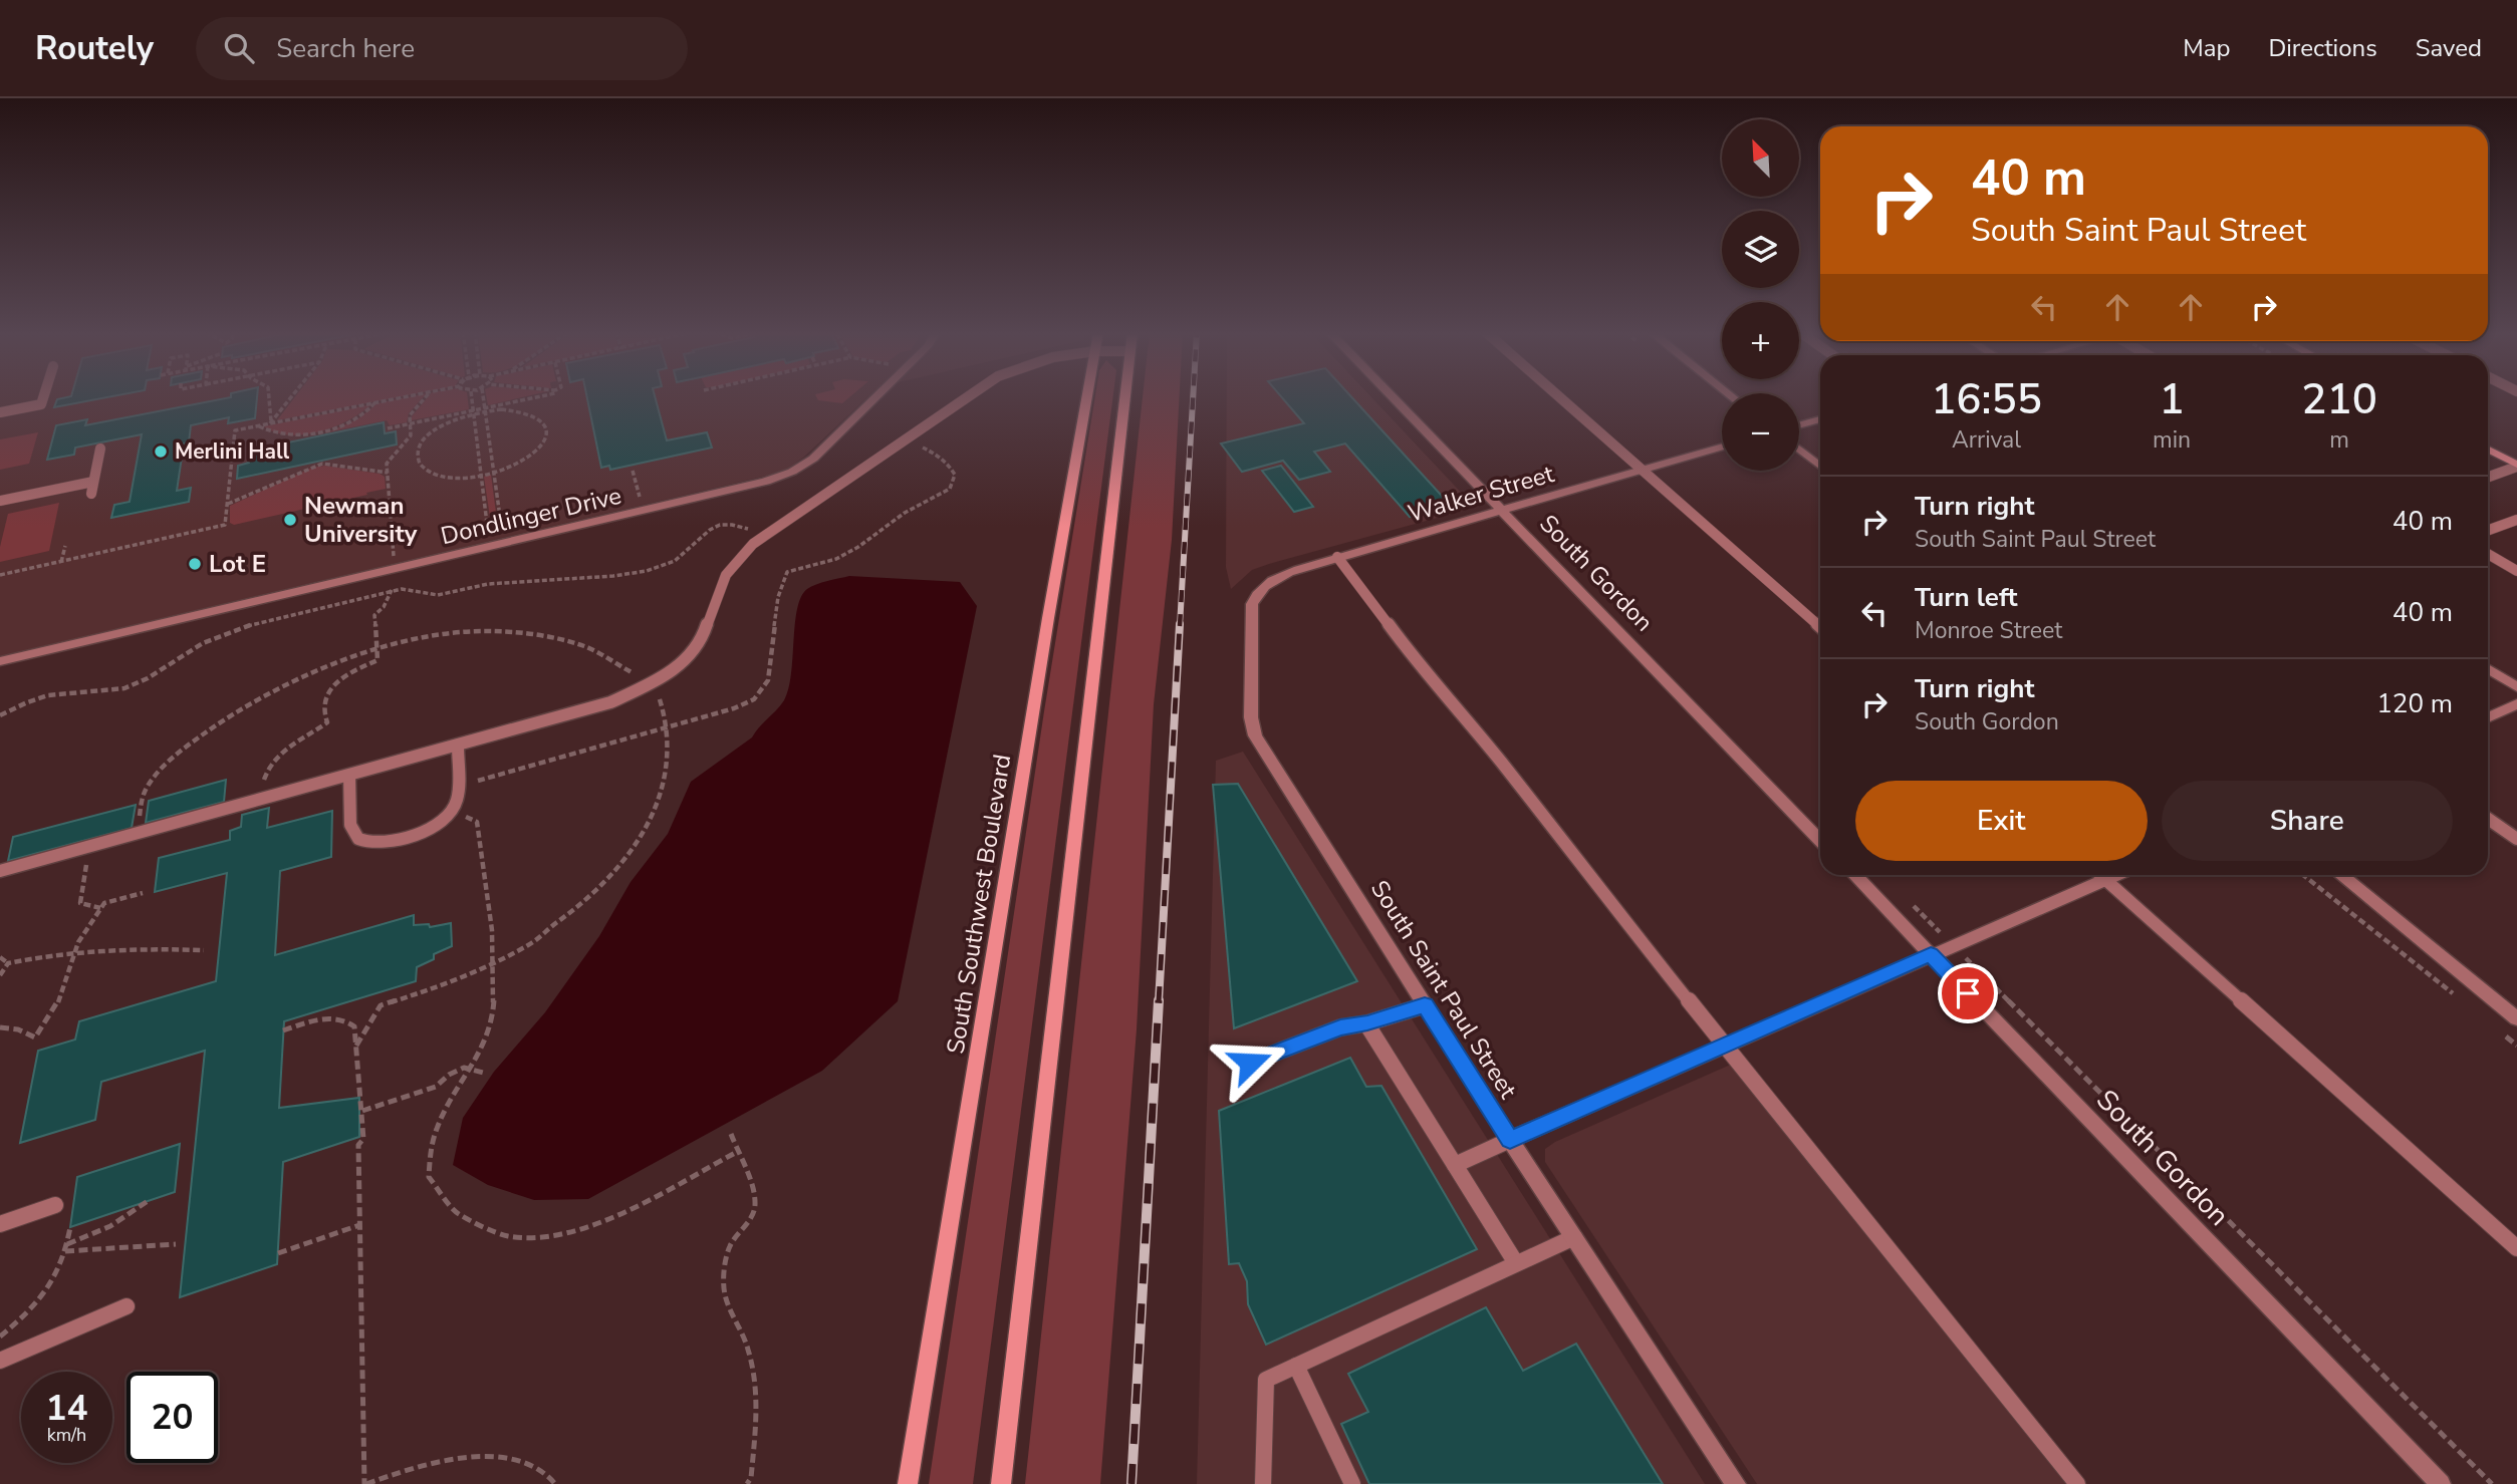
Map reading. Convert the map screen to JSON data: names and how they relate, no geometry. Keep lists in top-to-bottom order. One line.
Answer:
{"streets":{"main road":["South Southwest Boulevard"],"street":["Walker Street","Dondlinger Drive","South Gordon","South Saint Paul Street"]},"crossings":[["Walker Street","South Gordon"],["Walker Street","South Saint Paul Street"]],"places":["Merlini Hall","Newman University","Lot E"],"north":"top left","page":{"header":"Routely","search":"Search here","nav":["Map","Directions","Saved"],"map_buttons":["+","−"],"turn":["40 m","South Saint Paul Street"],"eta":["16:55","Arrival","1","min","210","m"],"list":[{"name":"Turn right","note":"South Saint Paul Street","value":"40 m"},{"name":"Turn left","note":"Monroe Street","value":"40 m"},{"name":"Turn right","note":"South Gordon","value":"120 m"}],"buttons":["Exit","Share"],"speed":"14 km/h","limit":"20"}}
